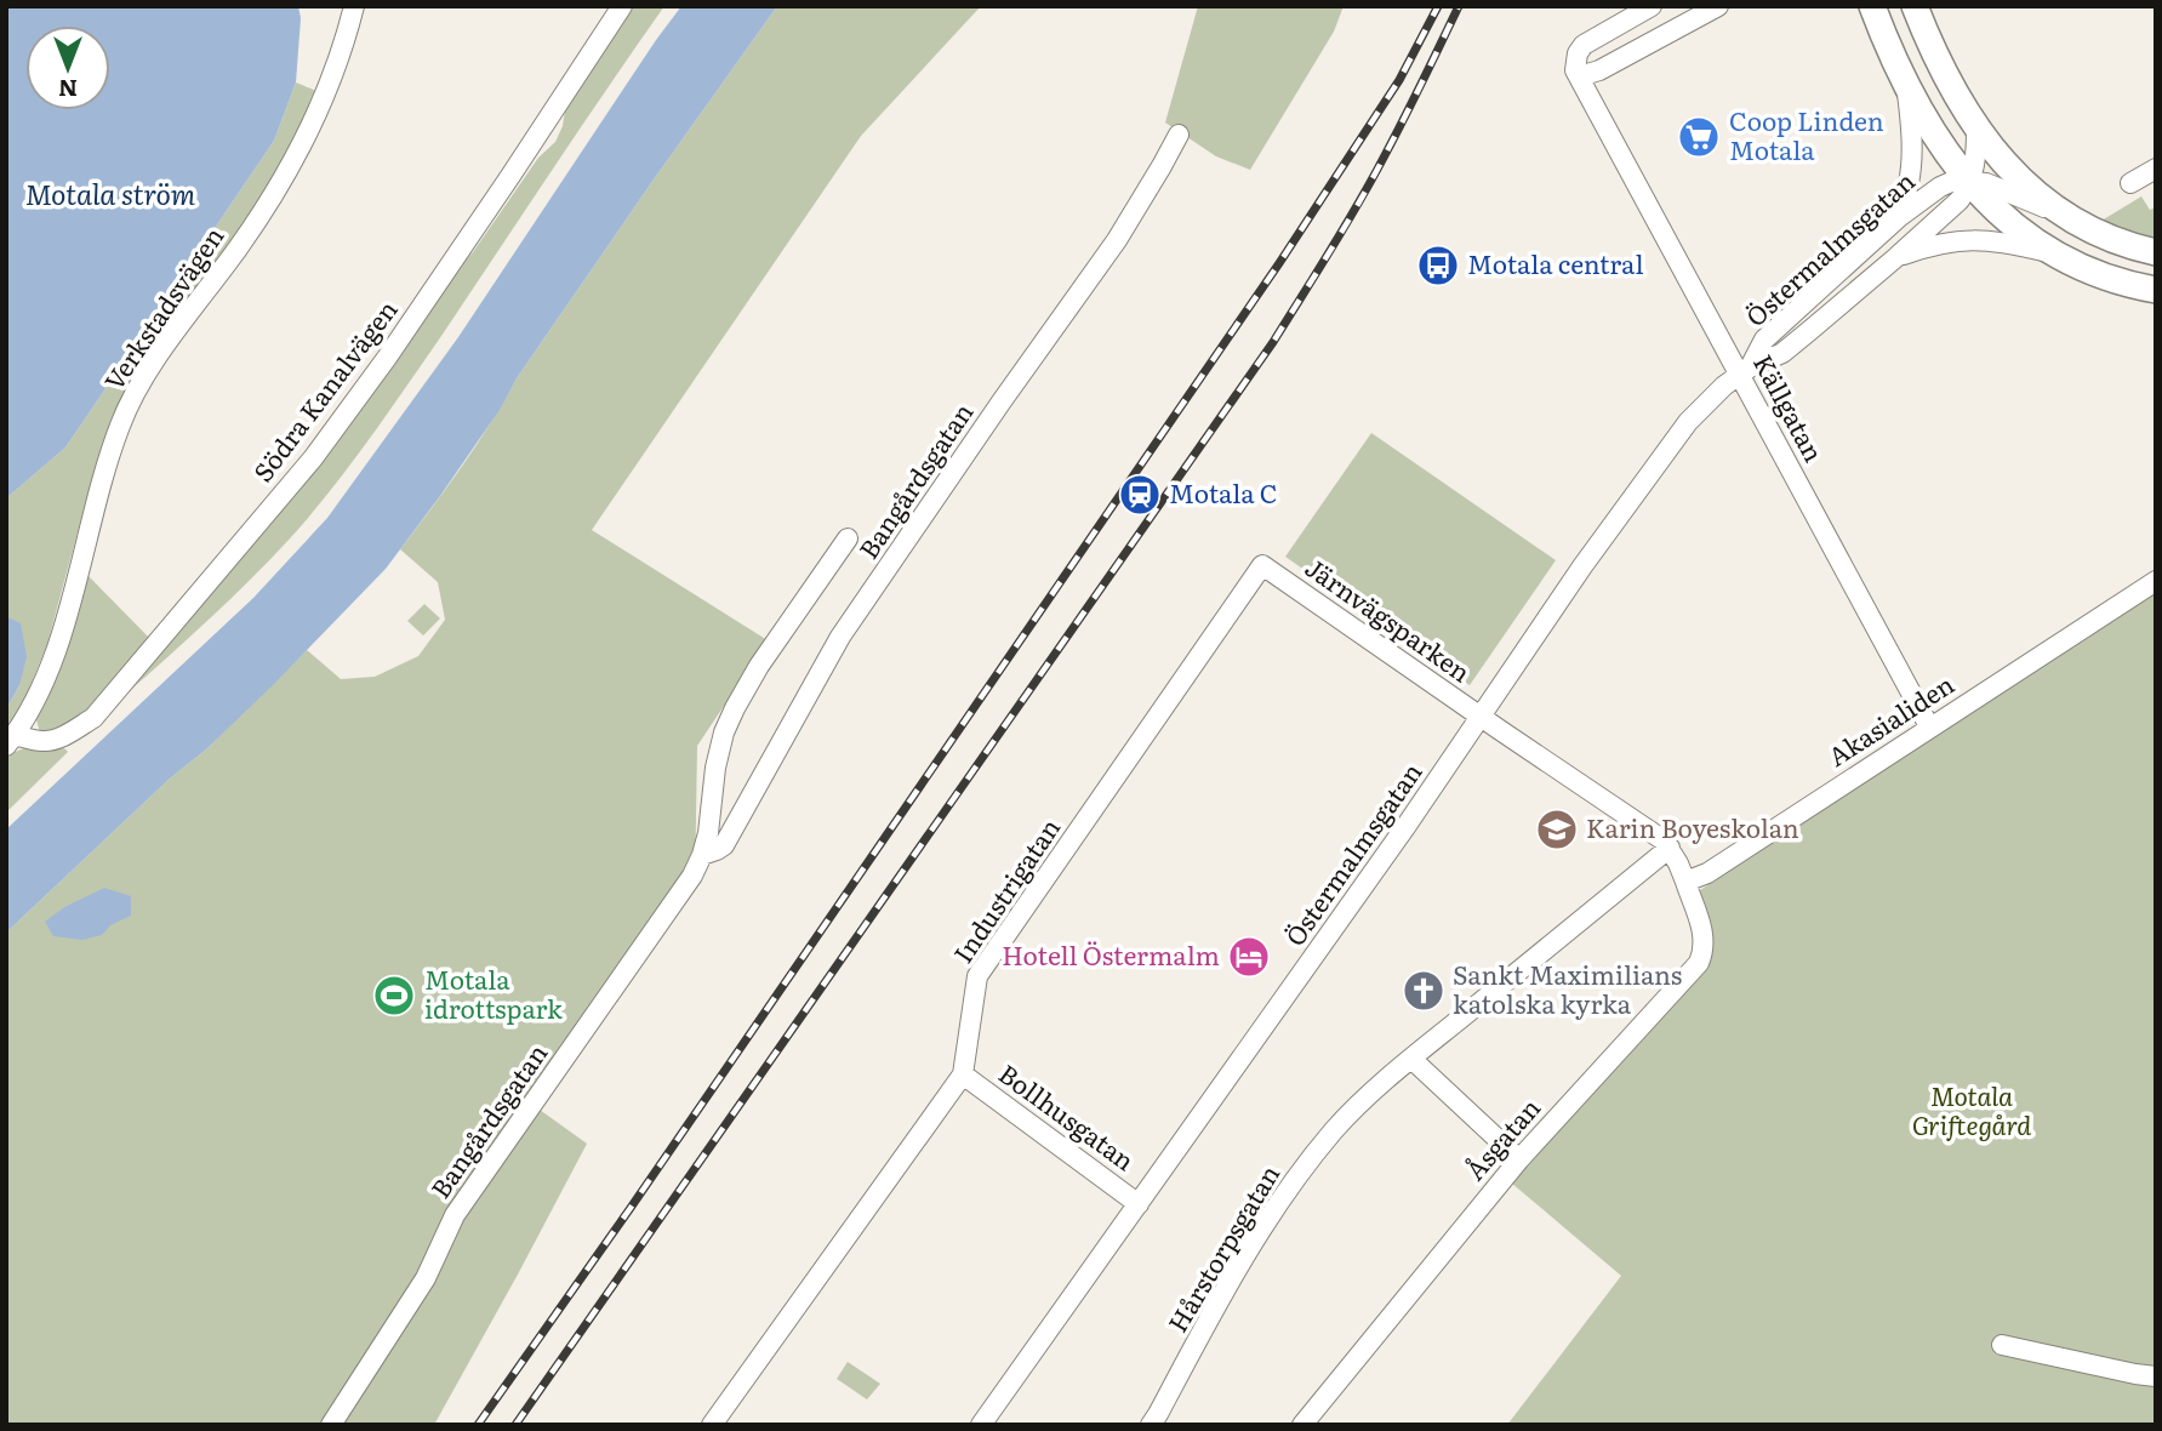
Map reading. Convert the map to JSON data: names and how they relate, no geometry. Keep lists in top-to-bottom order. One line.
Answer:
{"streets":{"street":["Östermalmsgatan","Verkstadsvägen","Södra Kanalvägen","Källgatan","Bangårdsgatan","Järnvägsparken","Akasialiden","Industrigatan","Bollhusgatan","Åsgatan","Hårstorpsgatan"]},"crossings":[["Östermalmsgatan","Källgatan"],["Östermalmsgatan","Järnvägsparken"],["Östermalmsgatan","Bollhusgatan"],["Verkstadsvägen","Södra Kanalvägen"],["Källgatan","Akasialiden"],["Järnvägsparken","Industrigatan"],["Järnvägsparken","Hårstorpsgatan"],["Akasialiden","Åsgatan"],["Industrigatan","Bollhusgatan"]],"water":["Motala ström"],"parks":["Motala Griftegård"],"places":{"supermarket":["Coop Linden Motala"],"bus stop":["Motala central"],"station":["Motala C"],"school or university":["Karin Boyeskolan"],"hotel":["Hotell Östermalm"],"church":["Sankt Maximilians katolska kyrka"],"sports":["Motala idrottspark"]},"north":"bottom"}
